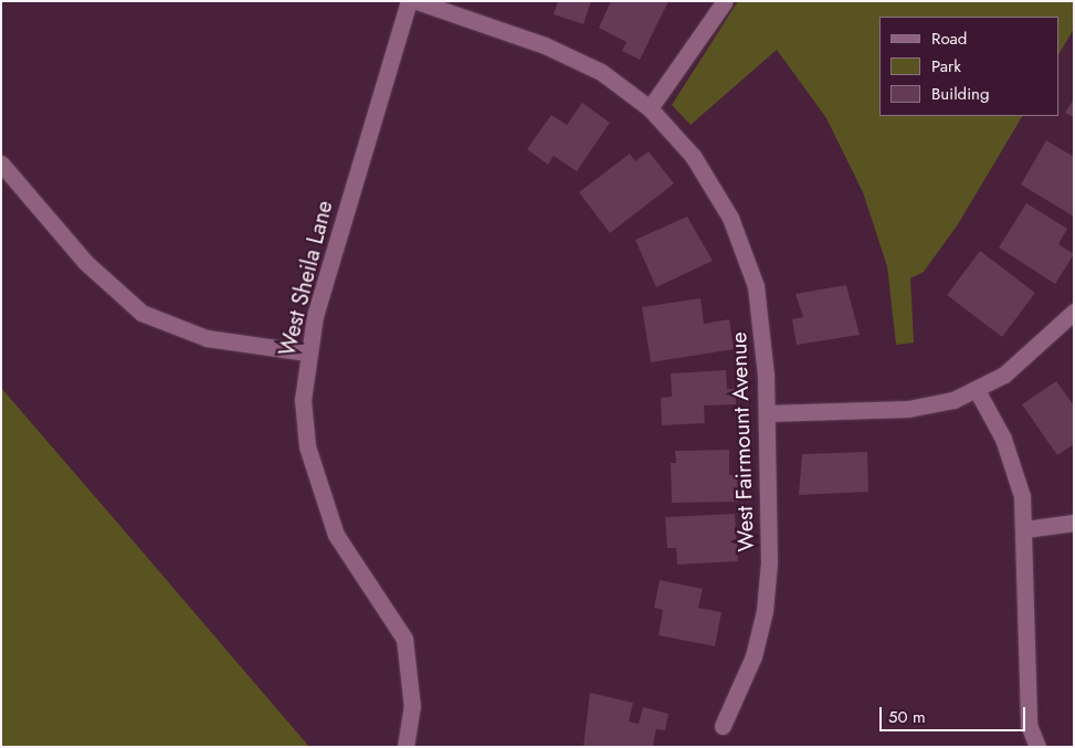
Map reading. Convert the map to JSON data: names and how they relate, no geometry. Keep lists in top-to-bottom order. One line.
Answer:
{"streets":{"street":["West Sheila Lane","West Fairmount Avenue"]},"legend":["Road","Park","Building"],"scale_bar":"50 m"}
